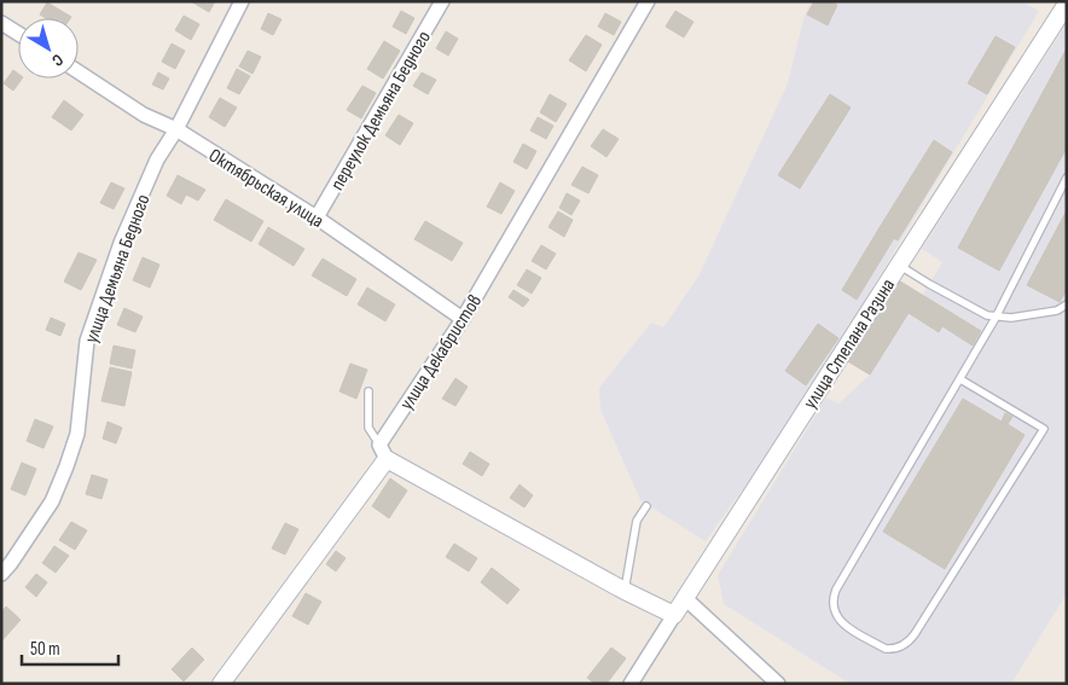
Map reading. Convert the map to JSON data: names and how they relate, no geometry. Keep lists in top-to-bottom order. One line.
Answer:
{"streets":{"street":["переулок Демьяна Бедного","Октябрьская улица","улица Демьяна Бедного","улица Степана Разина","улица Декабристов"]},"crossings":[["переулок Демьяна Бедного","Октябрьская улица"],["Октябрьская улица","улица Демьяна Бедного"],["Октябрьская улица","улица Декабристов"]],"scale_bar":"50 m","north":"bottom right"}
